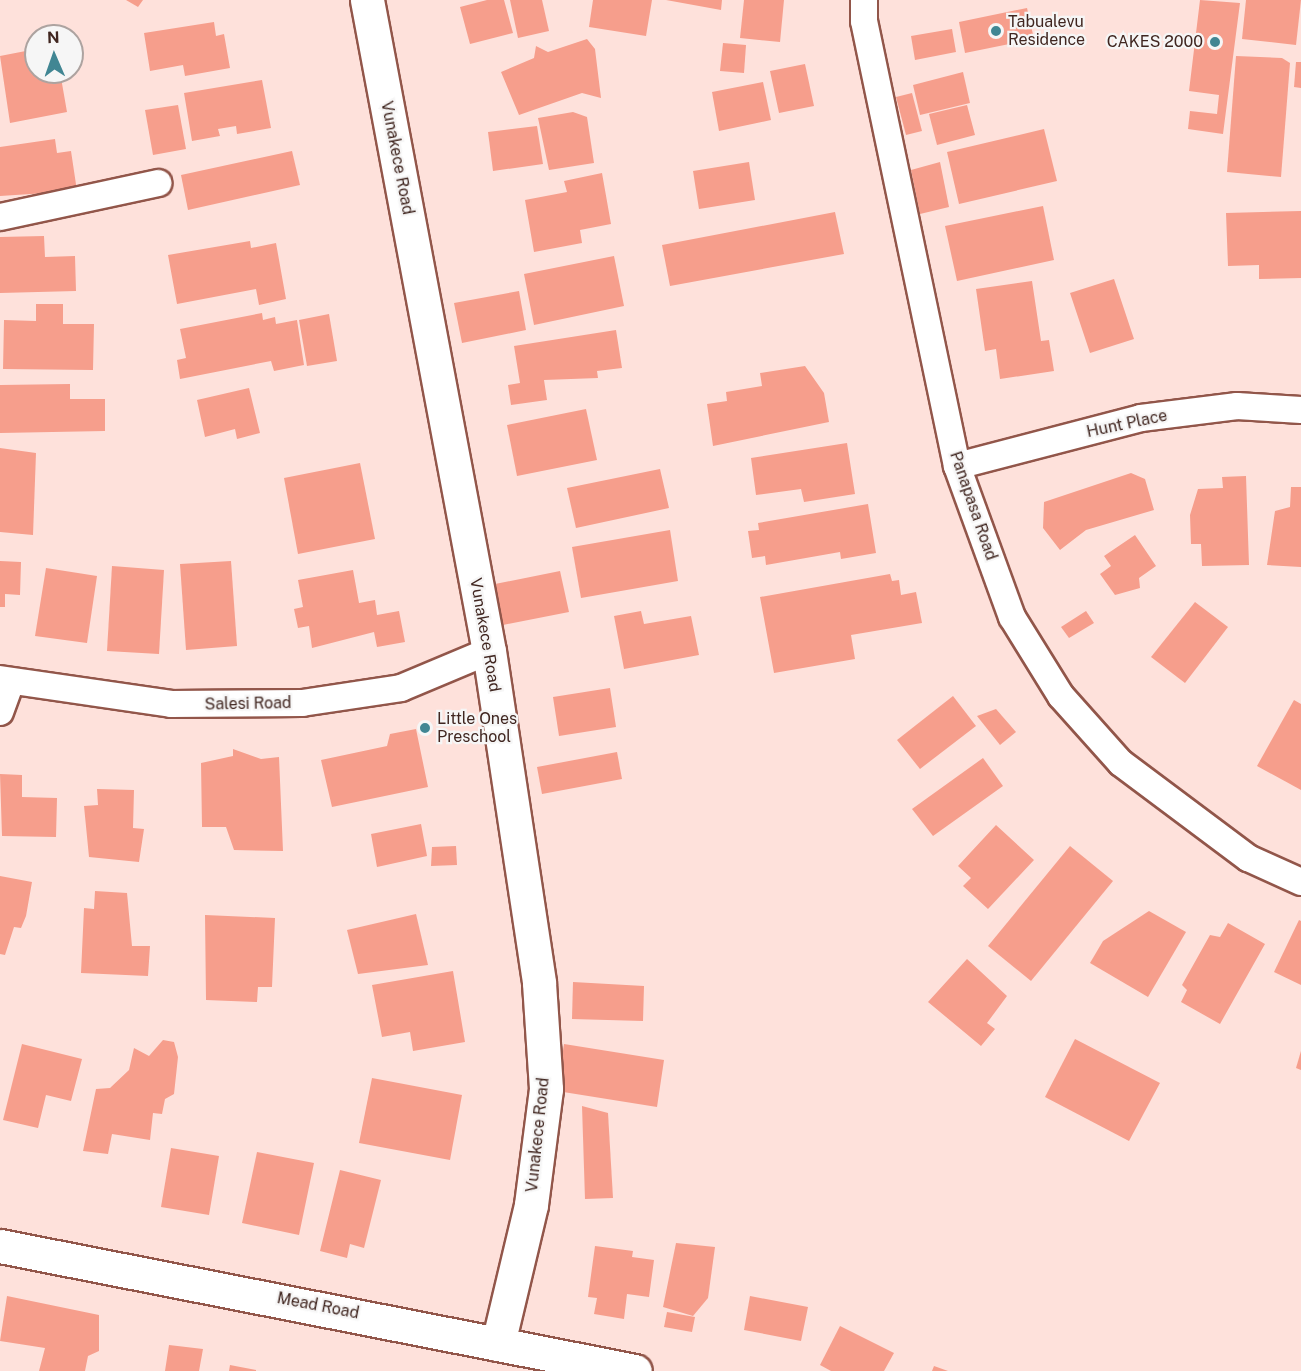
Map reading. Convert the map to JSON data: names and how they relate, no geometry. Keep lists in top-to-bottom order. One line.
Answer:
{"streets":{"main road":["Vunakece Road","Mead Road"],"street":["Hunt Place","Panapasa Road","Salesi Road"]},"crossings":[["Vunakece Road","Salesi Road"],["Vunakece Road","Mead Road"],["Hunt Place","Panapasa Road"]],"places":["Tabualevu Residence","CAKES 2000","Little Ones Preschool"],"north":"top"}
